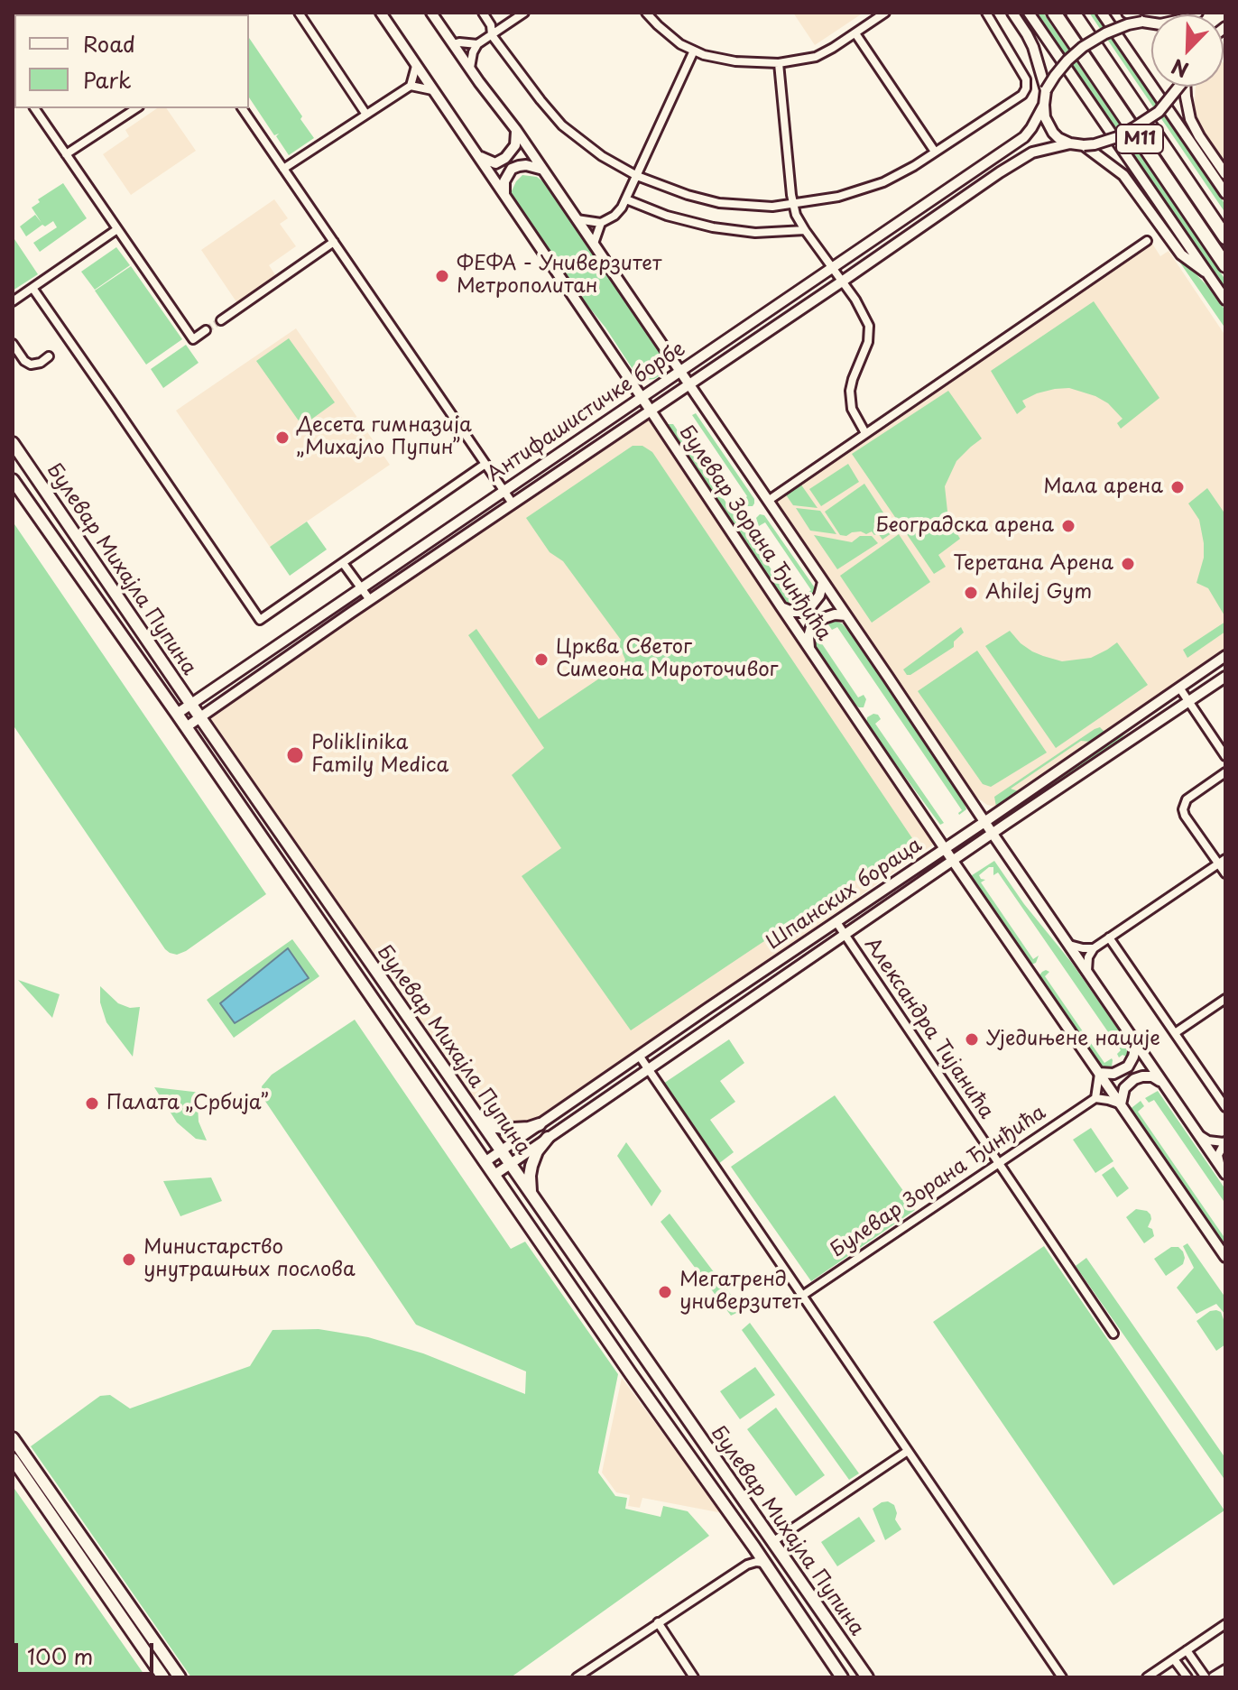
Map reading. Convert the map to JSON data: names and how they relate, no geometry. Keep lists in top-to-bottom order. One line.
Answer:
{"streets":{"highway":["M11"],"main road":["Булевар Михајла Пупина"],"street":["Антифашистичке борбе","Булевар Зорана Ђинђића","Шпанских бораца","Александра Тијанића"]},"crossings":[["Антифашистичке борбе","Булевар Зорана Ђинђића"],["Антифашистичке борбе","Булевар Михајла Пупина"],["Булевар Зорана Ђинђића","Шпанских бораца"],["Булевар Зорана Ђинђића","Александра Тијанића"],["Булевар Михајла Пупина","Шпанских бораца"],["Шпанских бораца","Александра Тијанића"]],"places":["ФЕФА - Универзитет Метрополитан","Десета гимназија „Михајло Пупин”","Мала арена","Београдска арена","Теретана Арена","Ahilej Gym","Црква Светог Симеона Мироточивог","Poliklinika Family Medica","Уједињене нације","Палата „Србија”","Министарство унутрашњих послова","Мегатренд универзитет"],"legend":["Road","Park"],"scale_bar":"100 m","north":"bottom left"}
